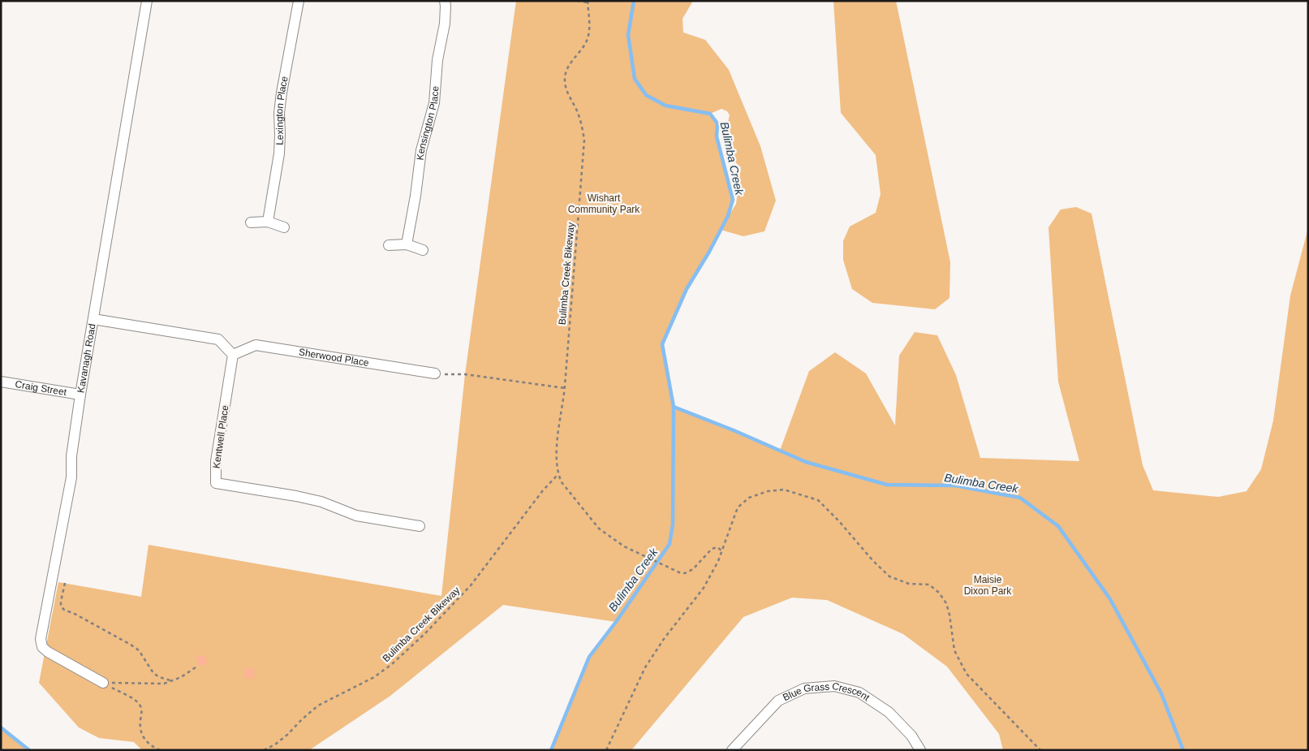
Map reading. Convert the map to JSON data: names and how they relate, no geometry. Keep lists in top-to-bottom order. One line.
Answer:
{"streets":{"street":["Lexington Place","Kensington Place","Sherwood Place","Kavanagh Road","Craig Street","Kentwell Place","Blue Grass Crescent"],"path":["Bulimba Creek Bikeway"]},"crossings":[["Sherwood Place","Kentwell Place"],["Kavanagh Road","Craig Street"]],"water":["Bulimba Creek"],"parks":["Wishart Community Park","Maisie Dixon Park"]}
